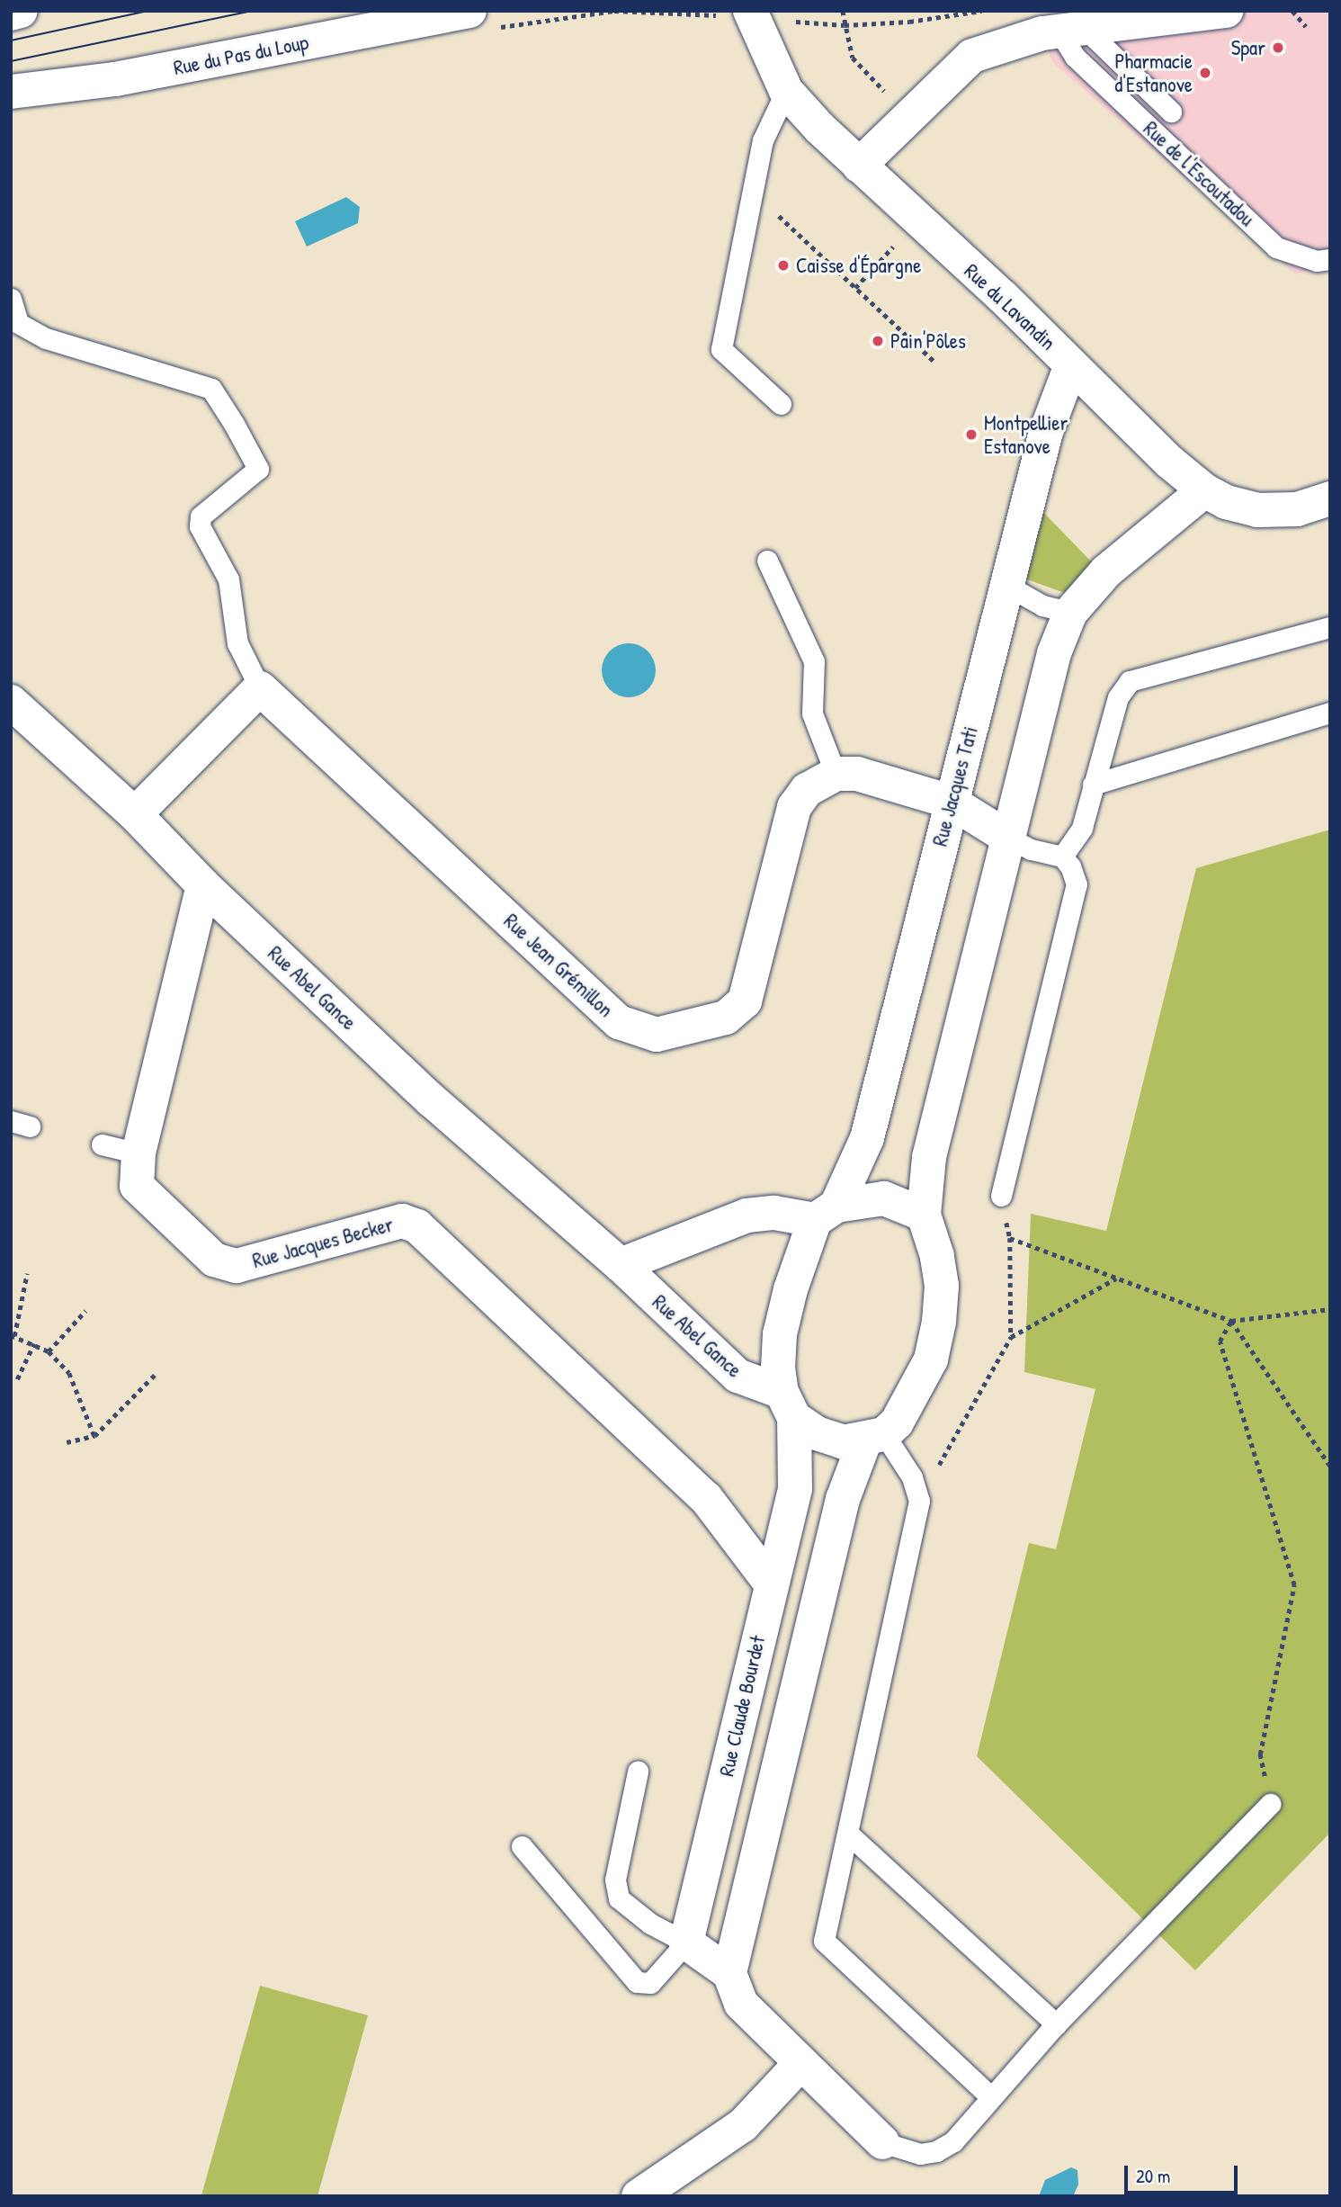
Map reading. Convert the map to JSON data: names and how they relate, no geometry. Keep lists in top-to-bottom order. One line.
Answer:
{"streets":{"street":["Rue du Pas du Loup","Rue du Lavandin","Rue Jacques Tati","Rue Jean Grémillon","Rue Abel Gance","Rue Jacques Becker","Rue Claude Bourdet"],"lane":["Rue de l'Escoutadou"]},"crossings":[["Rue du Lavandin","Rue Jacques Tati"],["Rue Jacques Tati","Rue Abel Gance"],["Rue Jacques Tati","Rue Claude Bourdet"],["Rue Abel Gance","Rue Jacques Becker"],["Rue Abel Gance","Rue Claude Bourdet"],["Rue Jacques Becker","Rue Claude Bourdet"]],"places":["Spar","Pharmacie d'Estanove","Caisse d'Épargne","Pain'Pôles","Montpellier Estanove"],"scale_bar":"20 m"}
